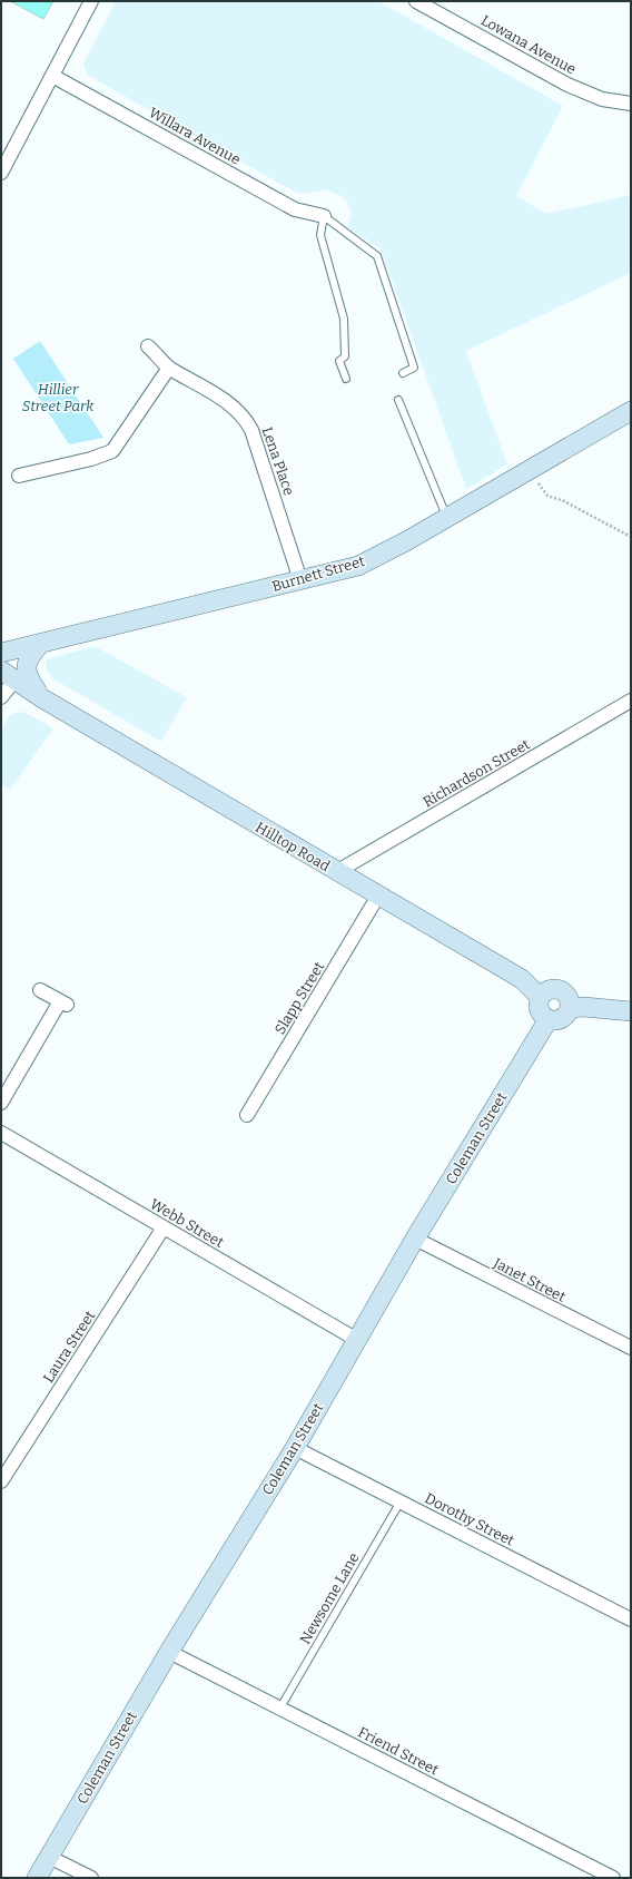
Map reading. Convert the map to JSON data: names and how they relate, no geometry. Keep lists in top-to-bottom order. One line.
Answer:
{"streets":{"street":["Lowana Avenue","Willara Avenue","Lena Place","Burnett Street","Richardson Street","Hilltop Road","Slapp Street","Coleman Street","Webb Street","Janet Street","Laura Street","Dorothy Street","Friend Street"],"lane":["Newsome Lane"]},"crossings":[["Lena Place","Burnett Street"],["Richardson Street","Hilltop Road"],["Hilltop Road","Slapp Street"],["Hilltop Road","Coleman Street"],["Coleman Street","Webb Street"],["Coleman Street","Janet Street"],["Coleman Street","Dorothy Street"],["Coleman Street","Friend Street"],["Webb Street","Laura Street"],["Dorothy Street","Newsome Lane"],["Newsome Lane","Friend Street"]],"parks":["Hillier Street Park"]}
